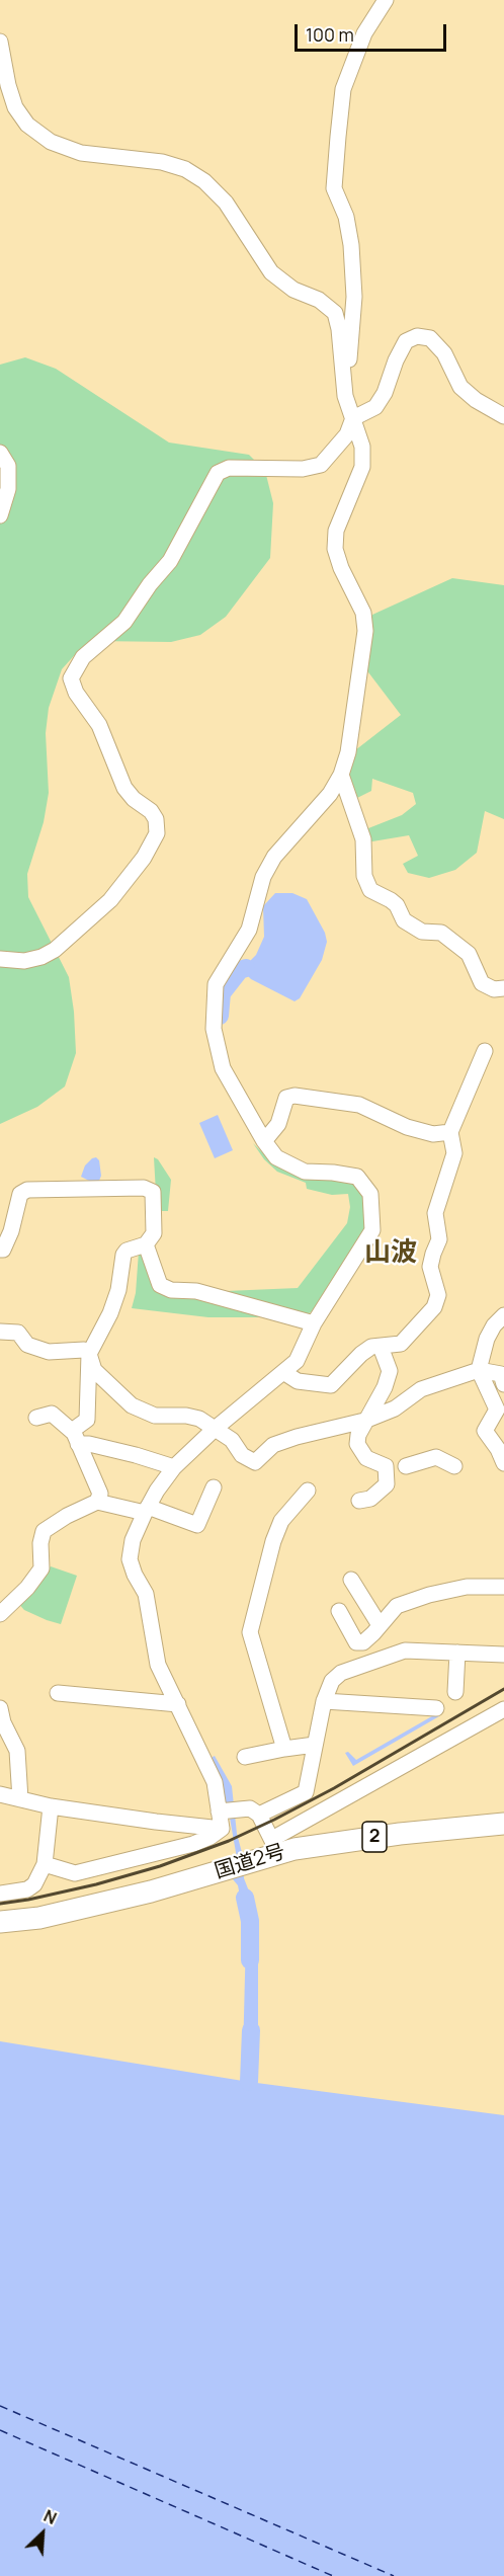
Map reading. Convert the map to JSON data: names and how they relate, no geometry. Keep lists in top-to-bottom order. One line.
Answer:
{"streets":{"highway":["2","国道2号"]},"districts":["山波"],"scale_bar":"100 m","north":"top right"}
